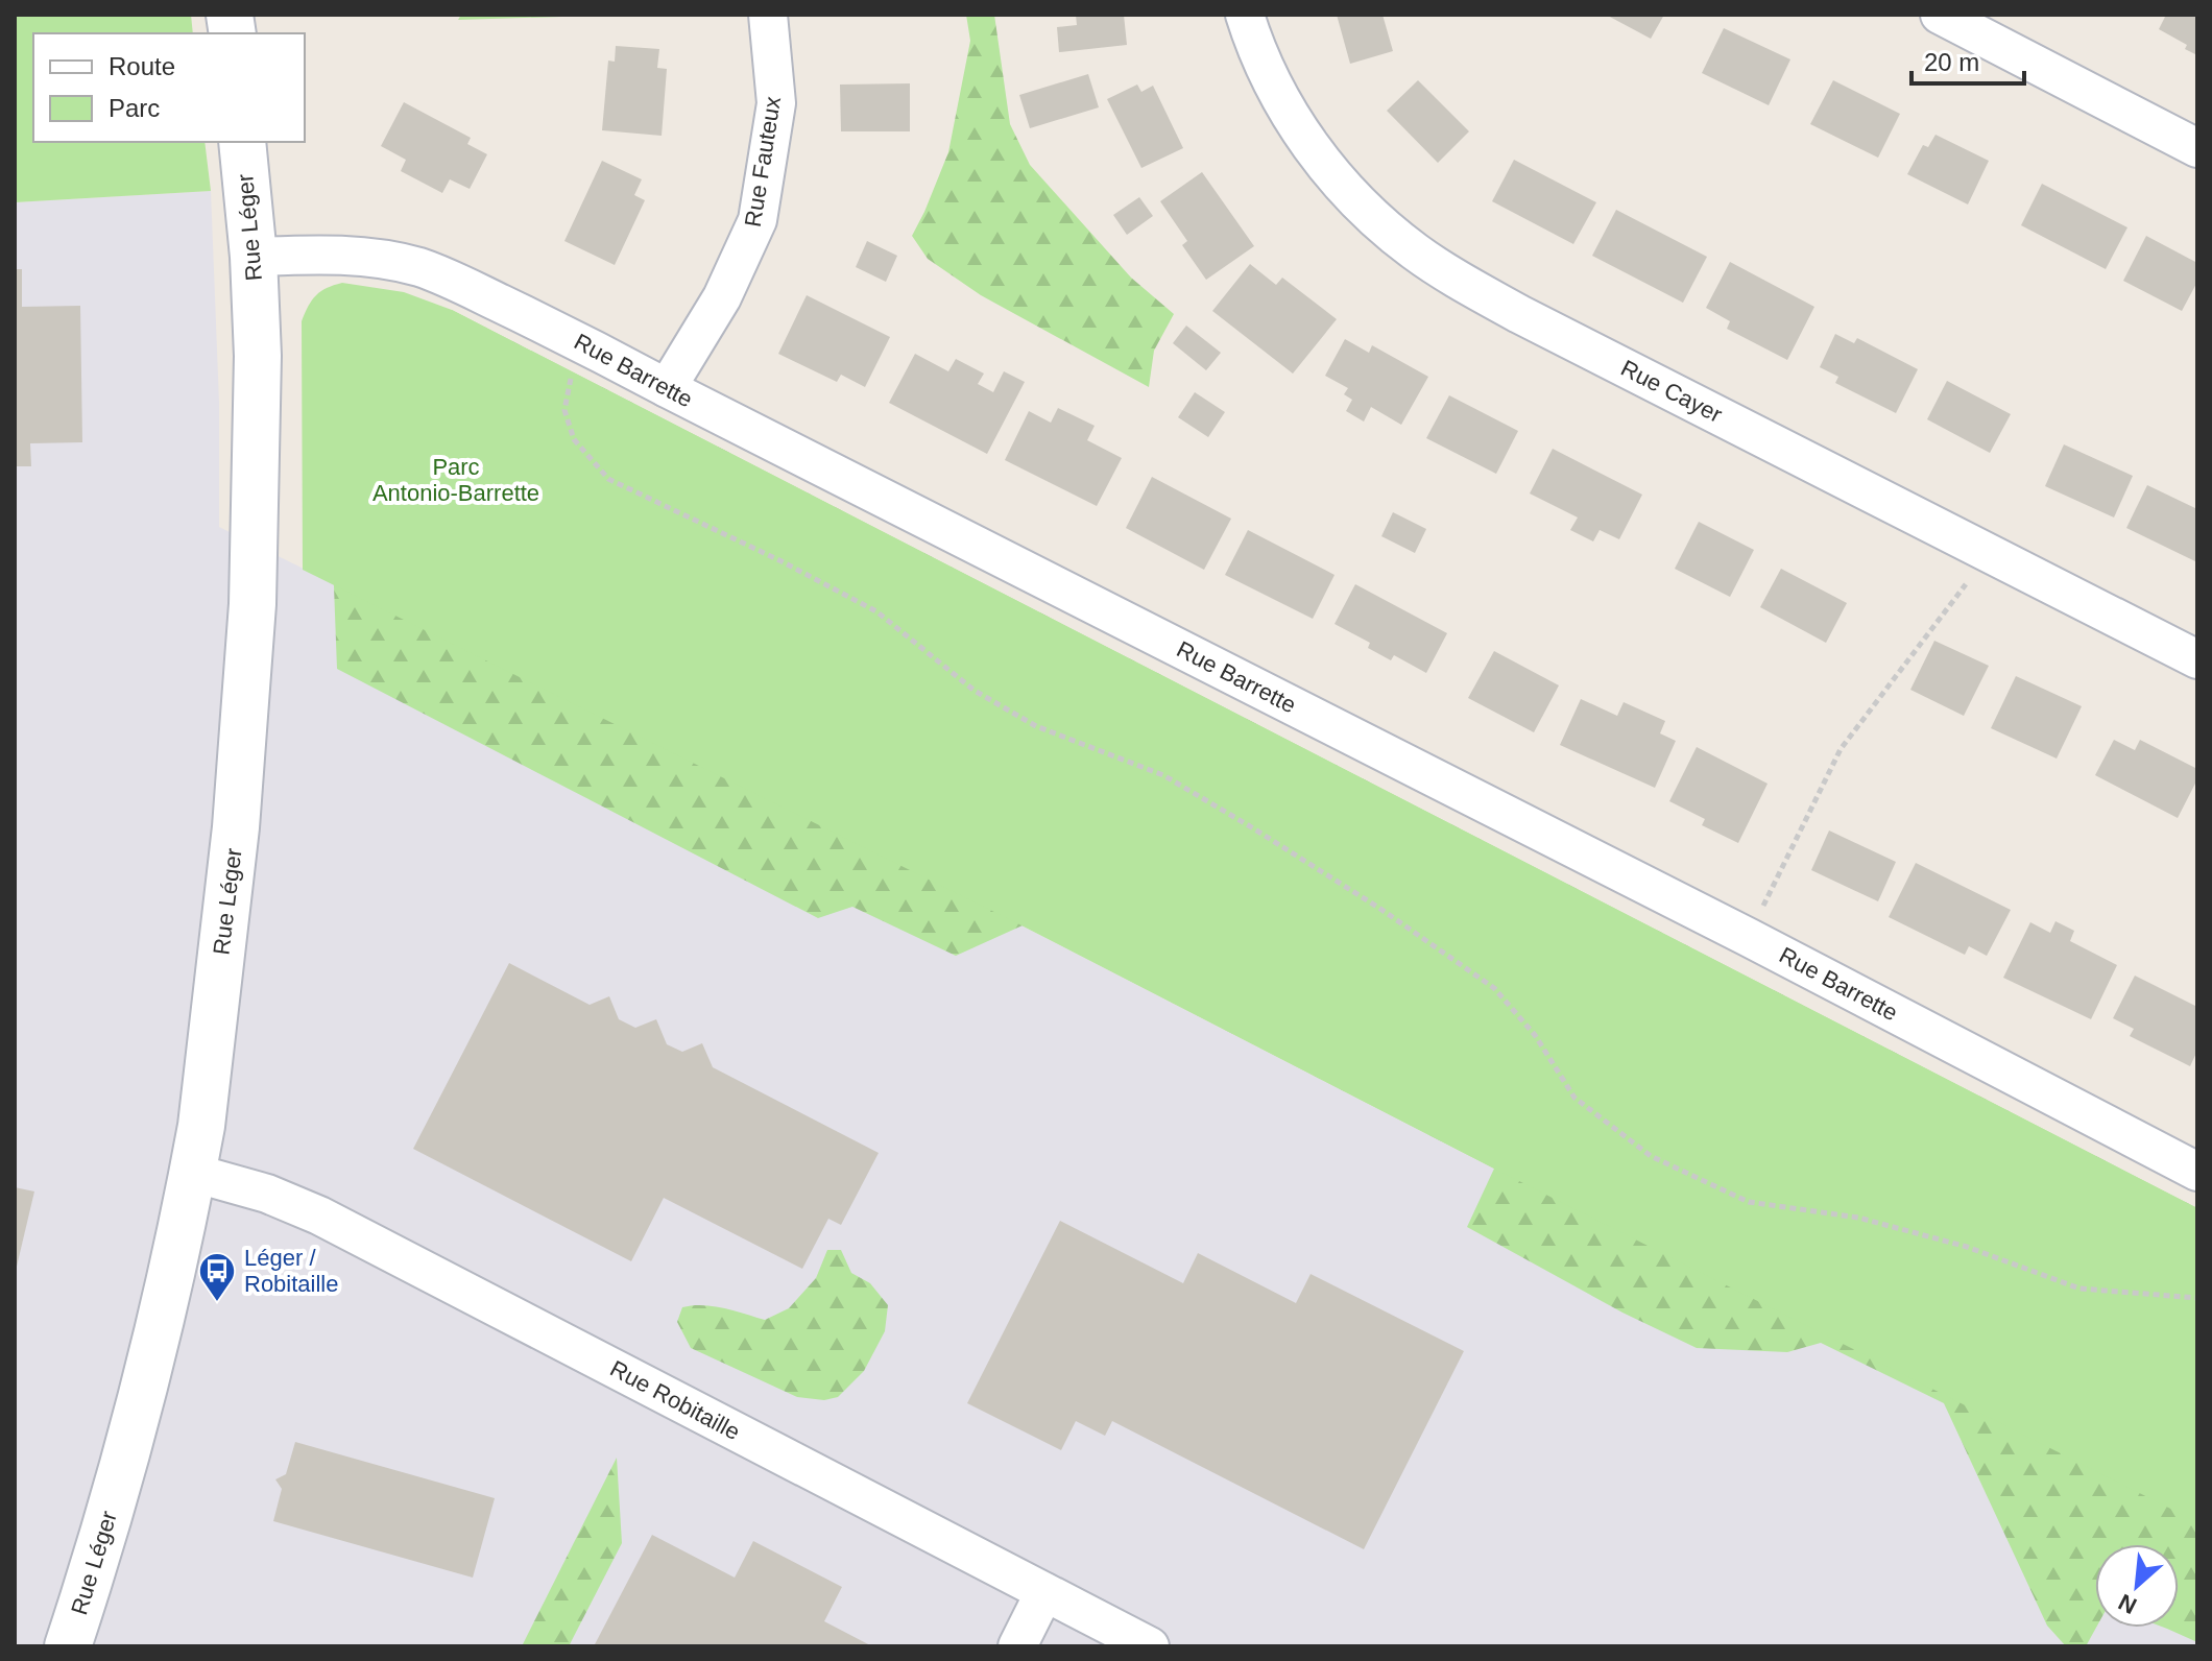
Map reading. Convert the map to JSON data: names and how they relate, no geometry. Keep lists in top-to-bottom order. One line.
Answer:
{"streets":{"street":["Rue Fauteux","Rue Léger","Rue Barrette","Rue Cayer","Rue Robitaille"]},"crossings":[["Rue Fauteux","Rue Barrette"],["Rue Léger","Rue Barrette"],["Rue Léger","Rue Robitaille"]],"parks":["Parc Antonio-Barrette"],"places":{"bus stop":["Léger / Robitaille"]},"legend":["Route","Parc"],"scale_bar":"20 m","north":"bottom left"}
